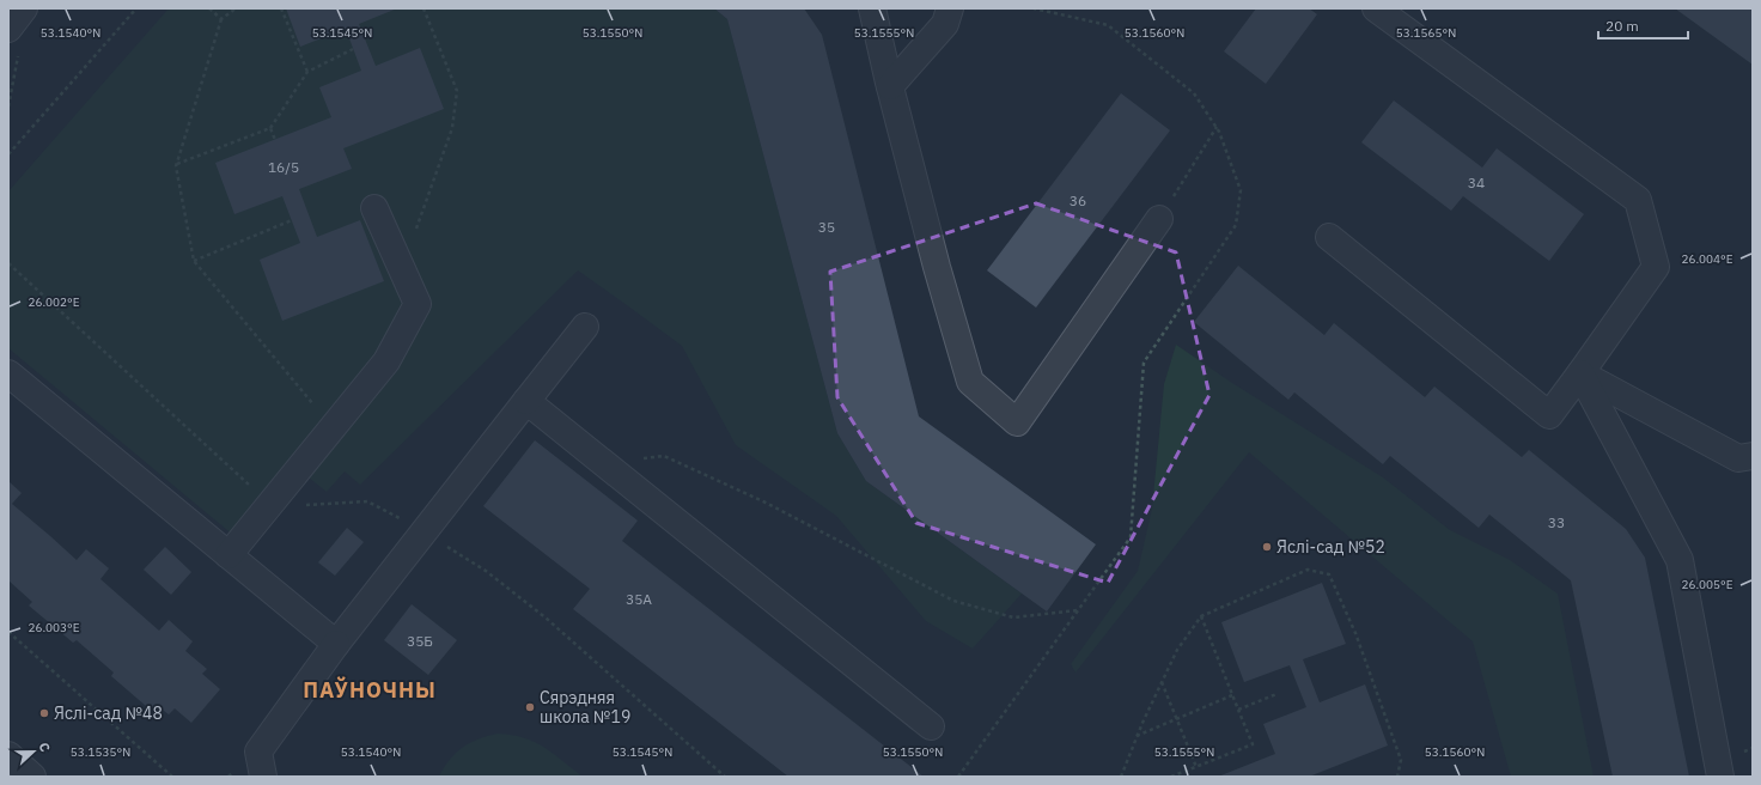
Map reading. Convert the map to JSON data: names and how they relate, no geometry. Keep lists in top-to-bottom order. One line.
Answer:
{"districts":["ПАЎНОЧНЫ"],"places":["Яслі-сад №52","Сярэдняя школа №19","Яслі-сад №48"],"house_numbers":["16/5","34","36","35","33","35А","35Б"],"scale_bar":"20 m","north":"right","coordinates":["53.1540°N","53.1545°N","53.1550°N","53.1555°N","53.1560°N","53.1565°N","26.004°E","26.002°E","26.005°E","26.003°E","53.1535°N"]}
